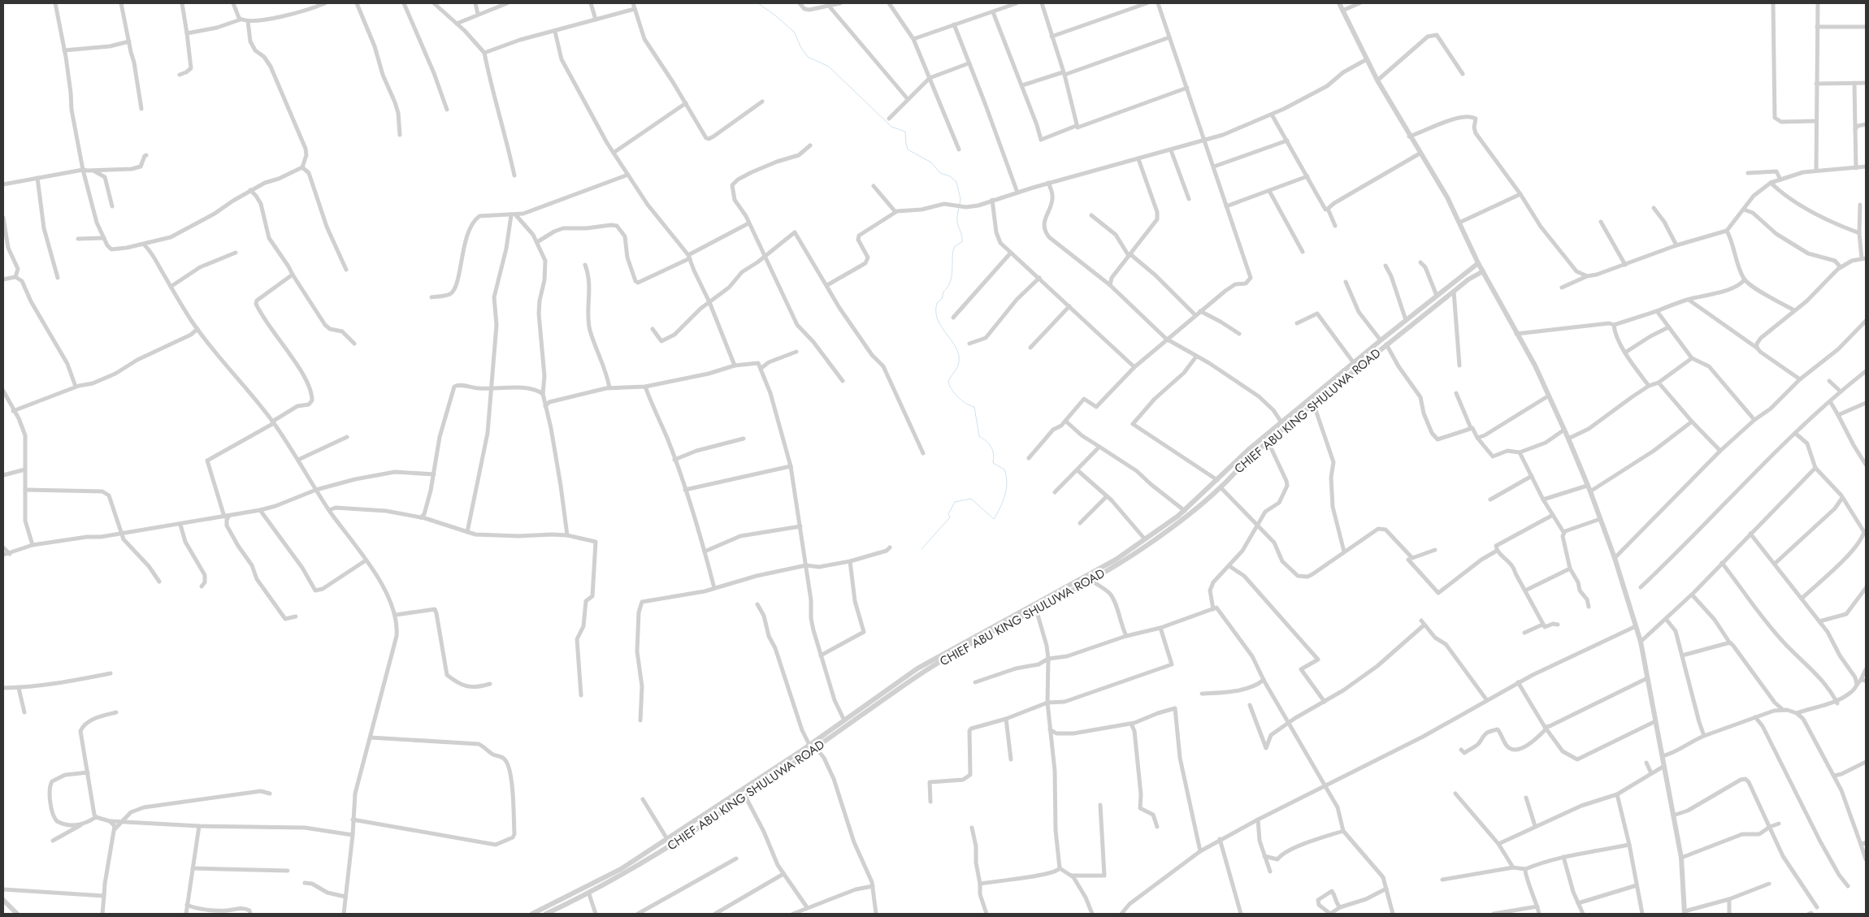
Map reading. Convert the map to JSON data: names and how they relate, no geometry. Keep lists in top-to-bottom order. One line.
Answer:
{"streets":{"street":["CHIEF ABU KING SHULUWA ROAD"]}}
